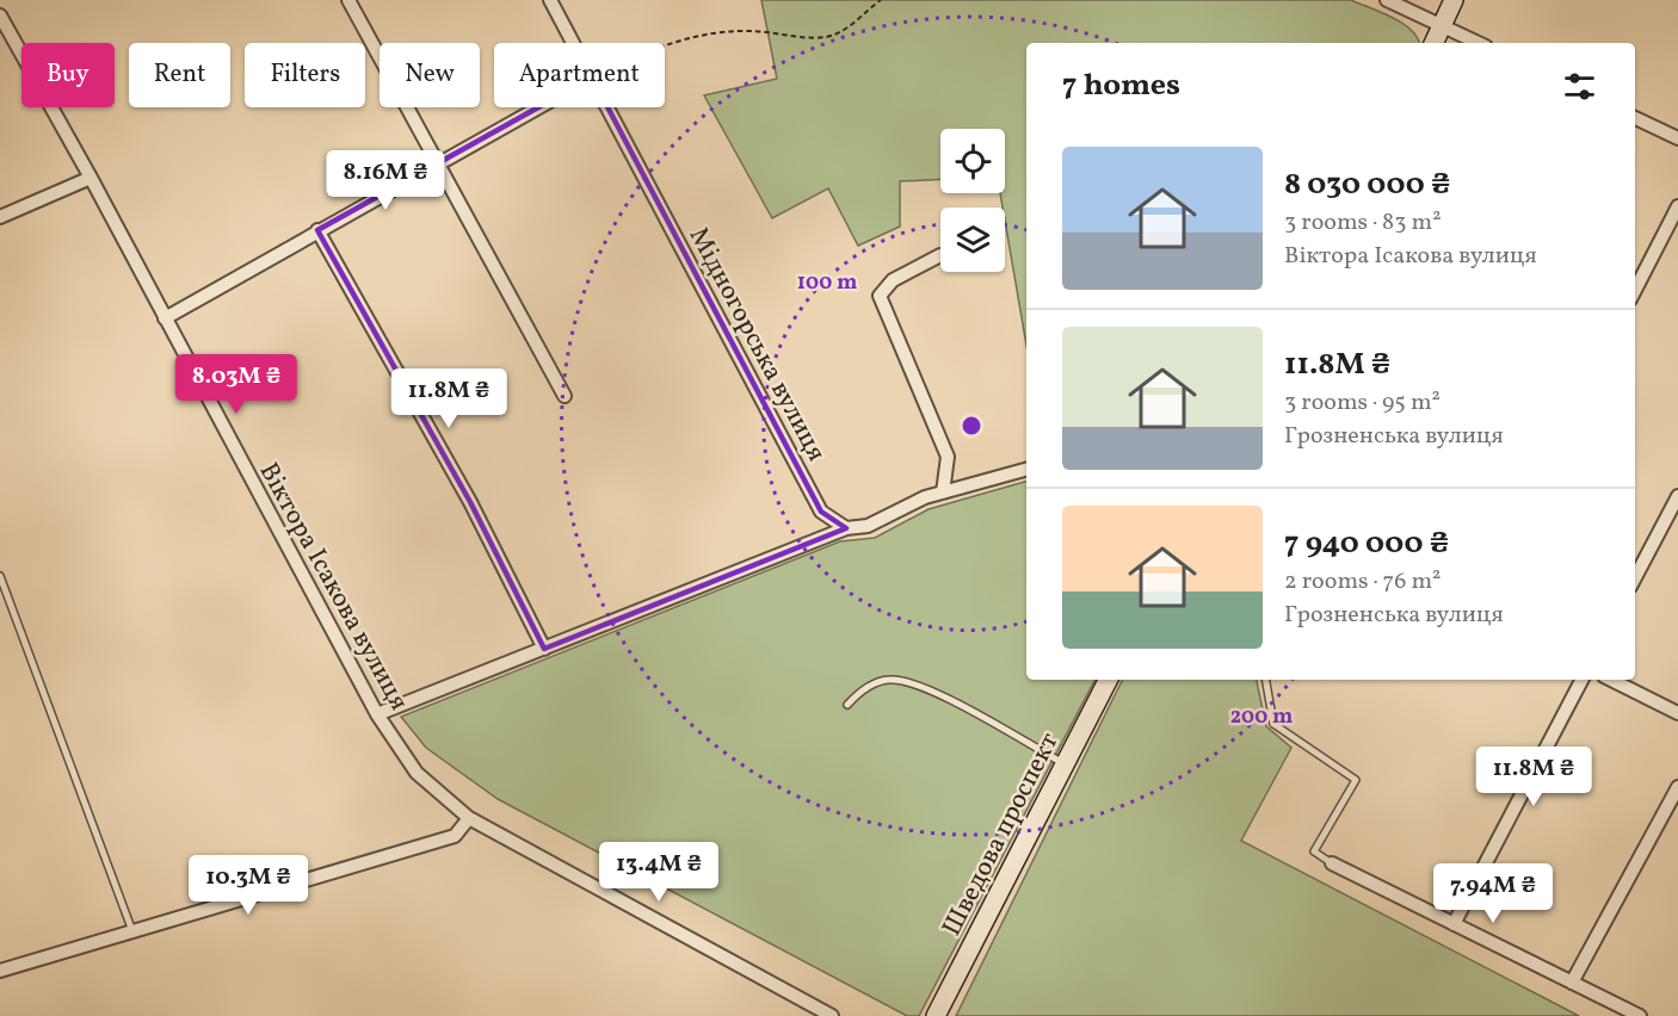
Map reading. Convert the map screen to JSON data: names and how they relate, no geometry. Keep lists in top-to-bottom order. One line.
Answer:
{"streets":{"street":["Мідногорська вулиця","Віктора Ісакова вулиця","Шведова проспект"]},"page":{"chip":["Buy","Rent","Filters","New","Apartment"],"heading":"7 homes","list":[{"name":"8 030 000 ₴","note":"3 rooms · 83 m² · Віктора Ісакова вулиця"},{"name":"11.8M ₴","note":"3 rooms · 95 m² · Грозненська вулиця"},{"name":"7 940 000 ₴","note":"2 rooms · 76 m² · Грозненська вулиця"}],"price":["8.16M ₴","8.03M ₴","11.8M ₴","11.8M ₴","13.4M ₴","10.3M ₴","7.94M ₴"]},"rings":["100 m","200 m"]}
